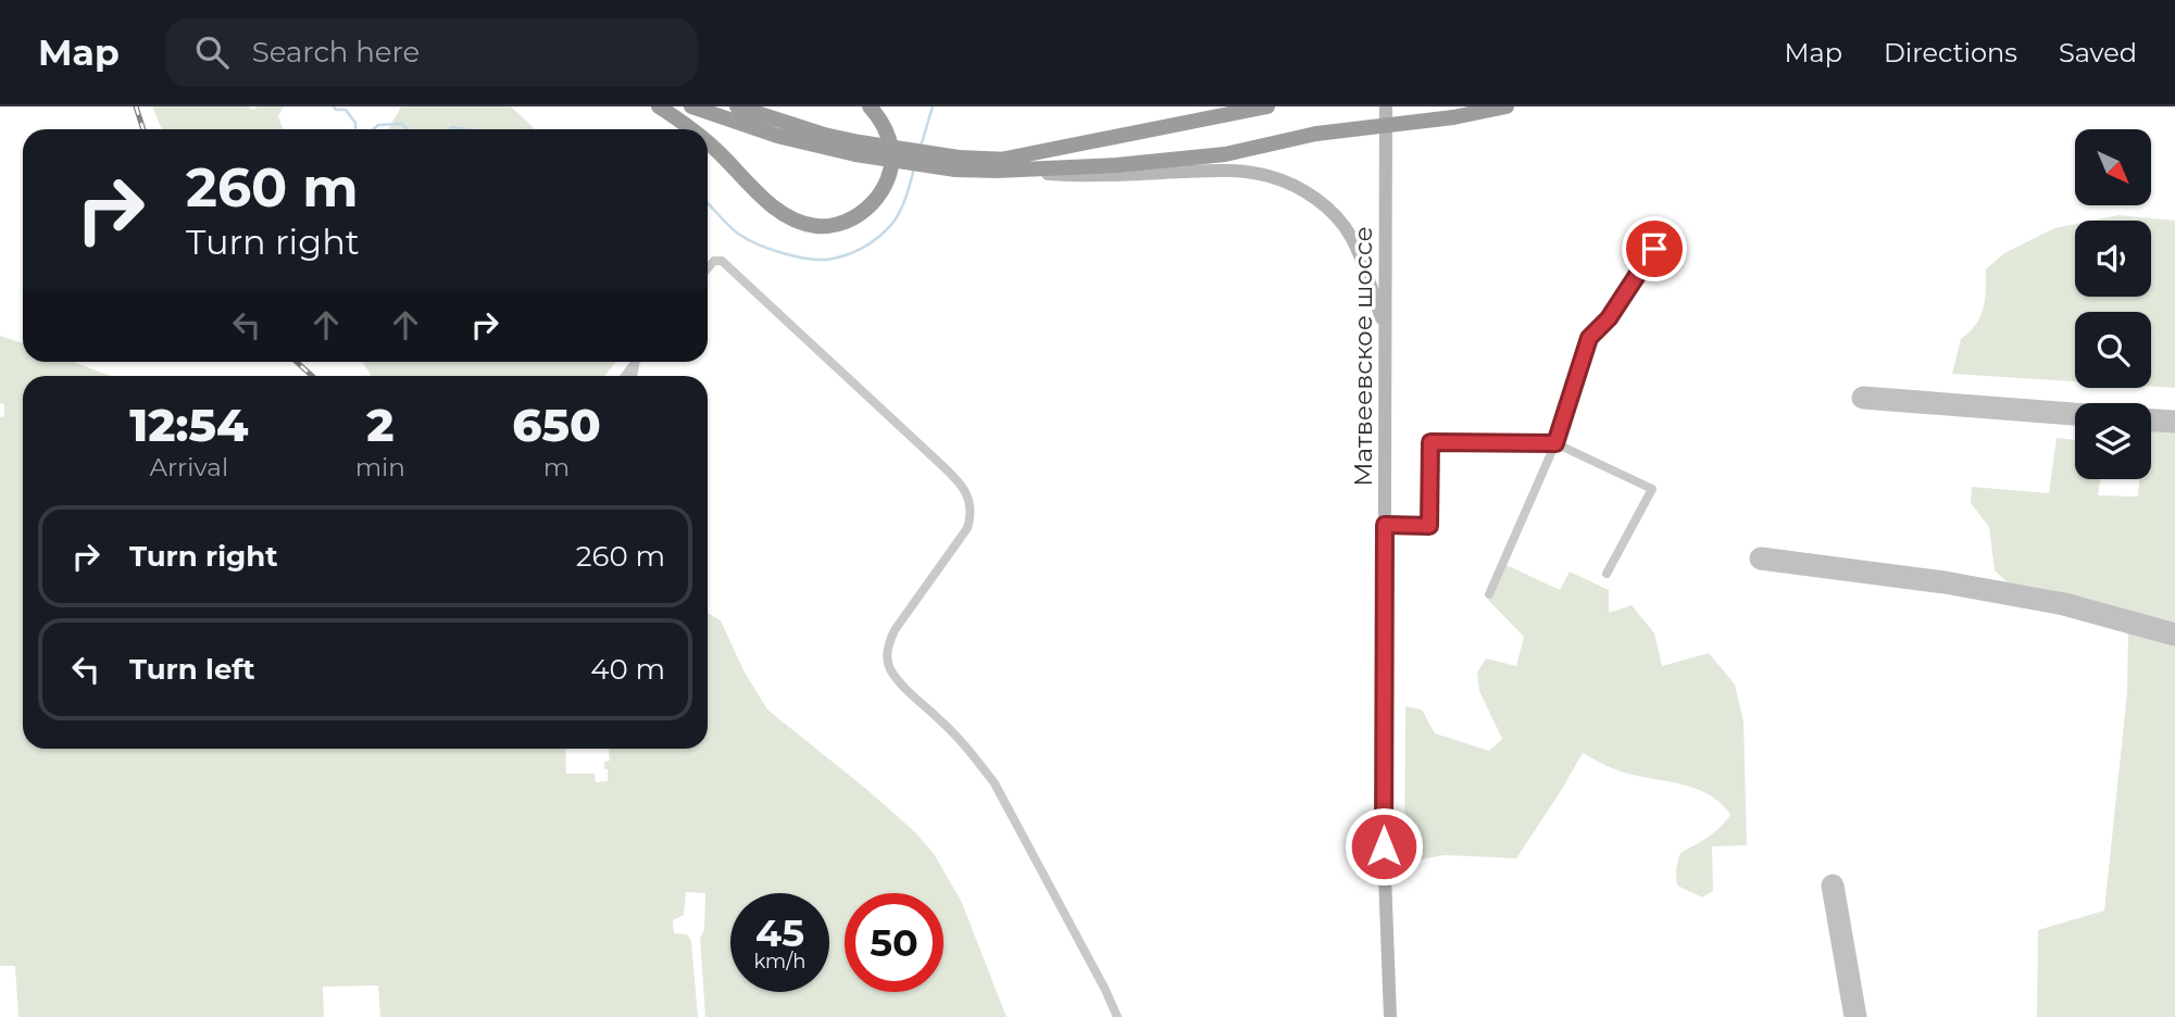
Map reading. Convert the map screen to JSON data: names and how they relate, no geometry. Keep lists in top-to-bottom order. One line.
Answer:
{"streets":{"main road":["Матвеевское шоссе"]},"north":"bottom right","page":{"header":"Map","search":"Search here","nav":["Map","Directions","Saved"],"turn":["260 m","Turn right"],"eta":["12:54","Arrival","2","min","650","m"],"list":[{"name":"Turn right","value":"260 m"},{"name":"Turn left","value":"40 m"}],"speed":"45 km/h","limit":"50"}}
